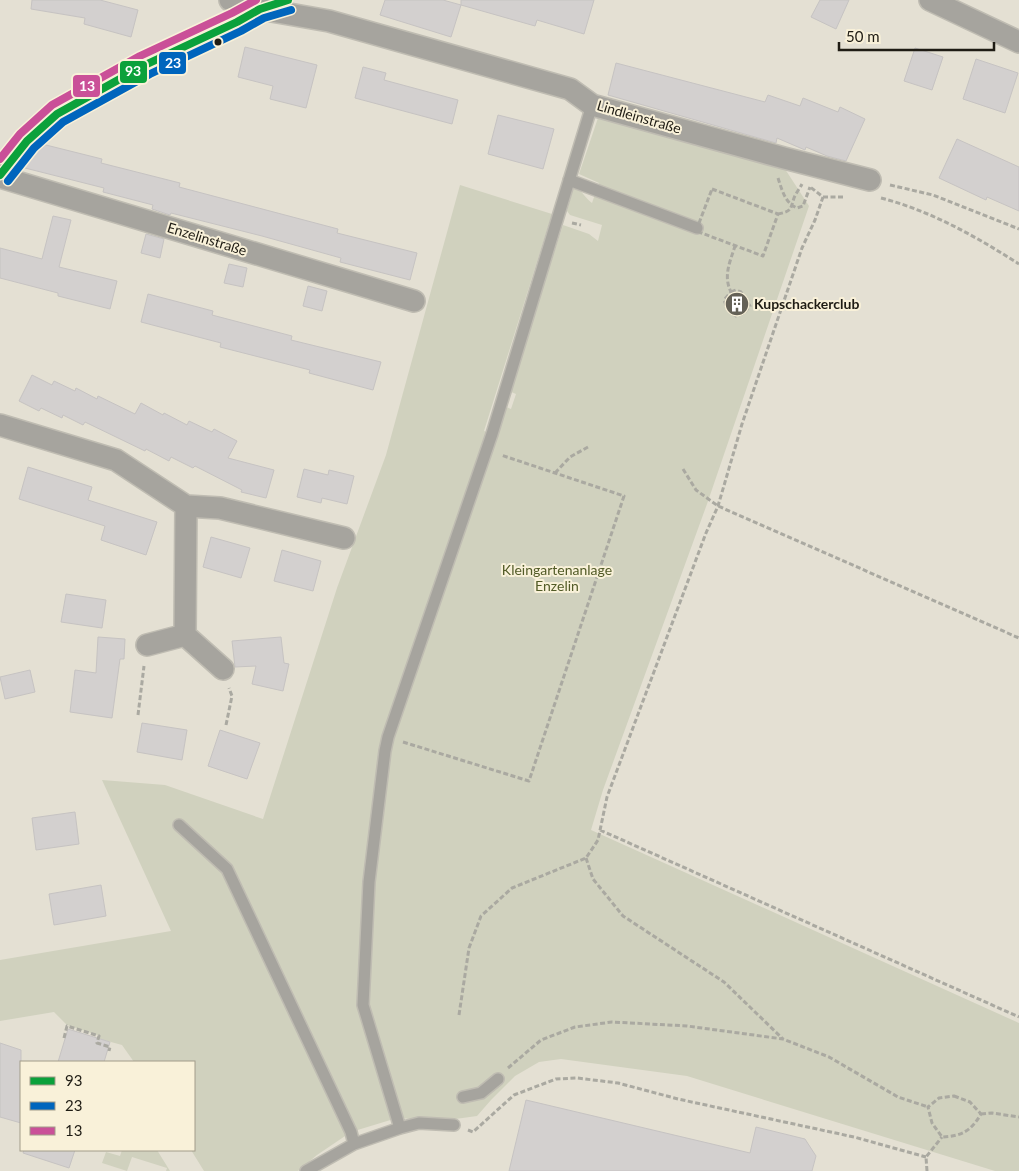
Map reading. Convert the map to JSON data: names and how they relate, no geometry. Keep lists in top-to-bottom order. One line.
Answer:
{"streets":{"street":["Lindleinstraße","Enzelinstraße"]},"parks":["Kleingartenanlage Enzelin"],"places":{"building":["Kupschackerclub"]},"lines":["transit line 93","transit line 13","transit line 23"],"legend":["93","23","13"],"scale_bar":"50 m"}
